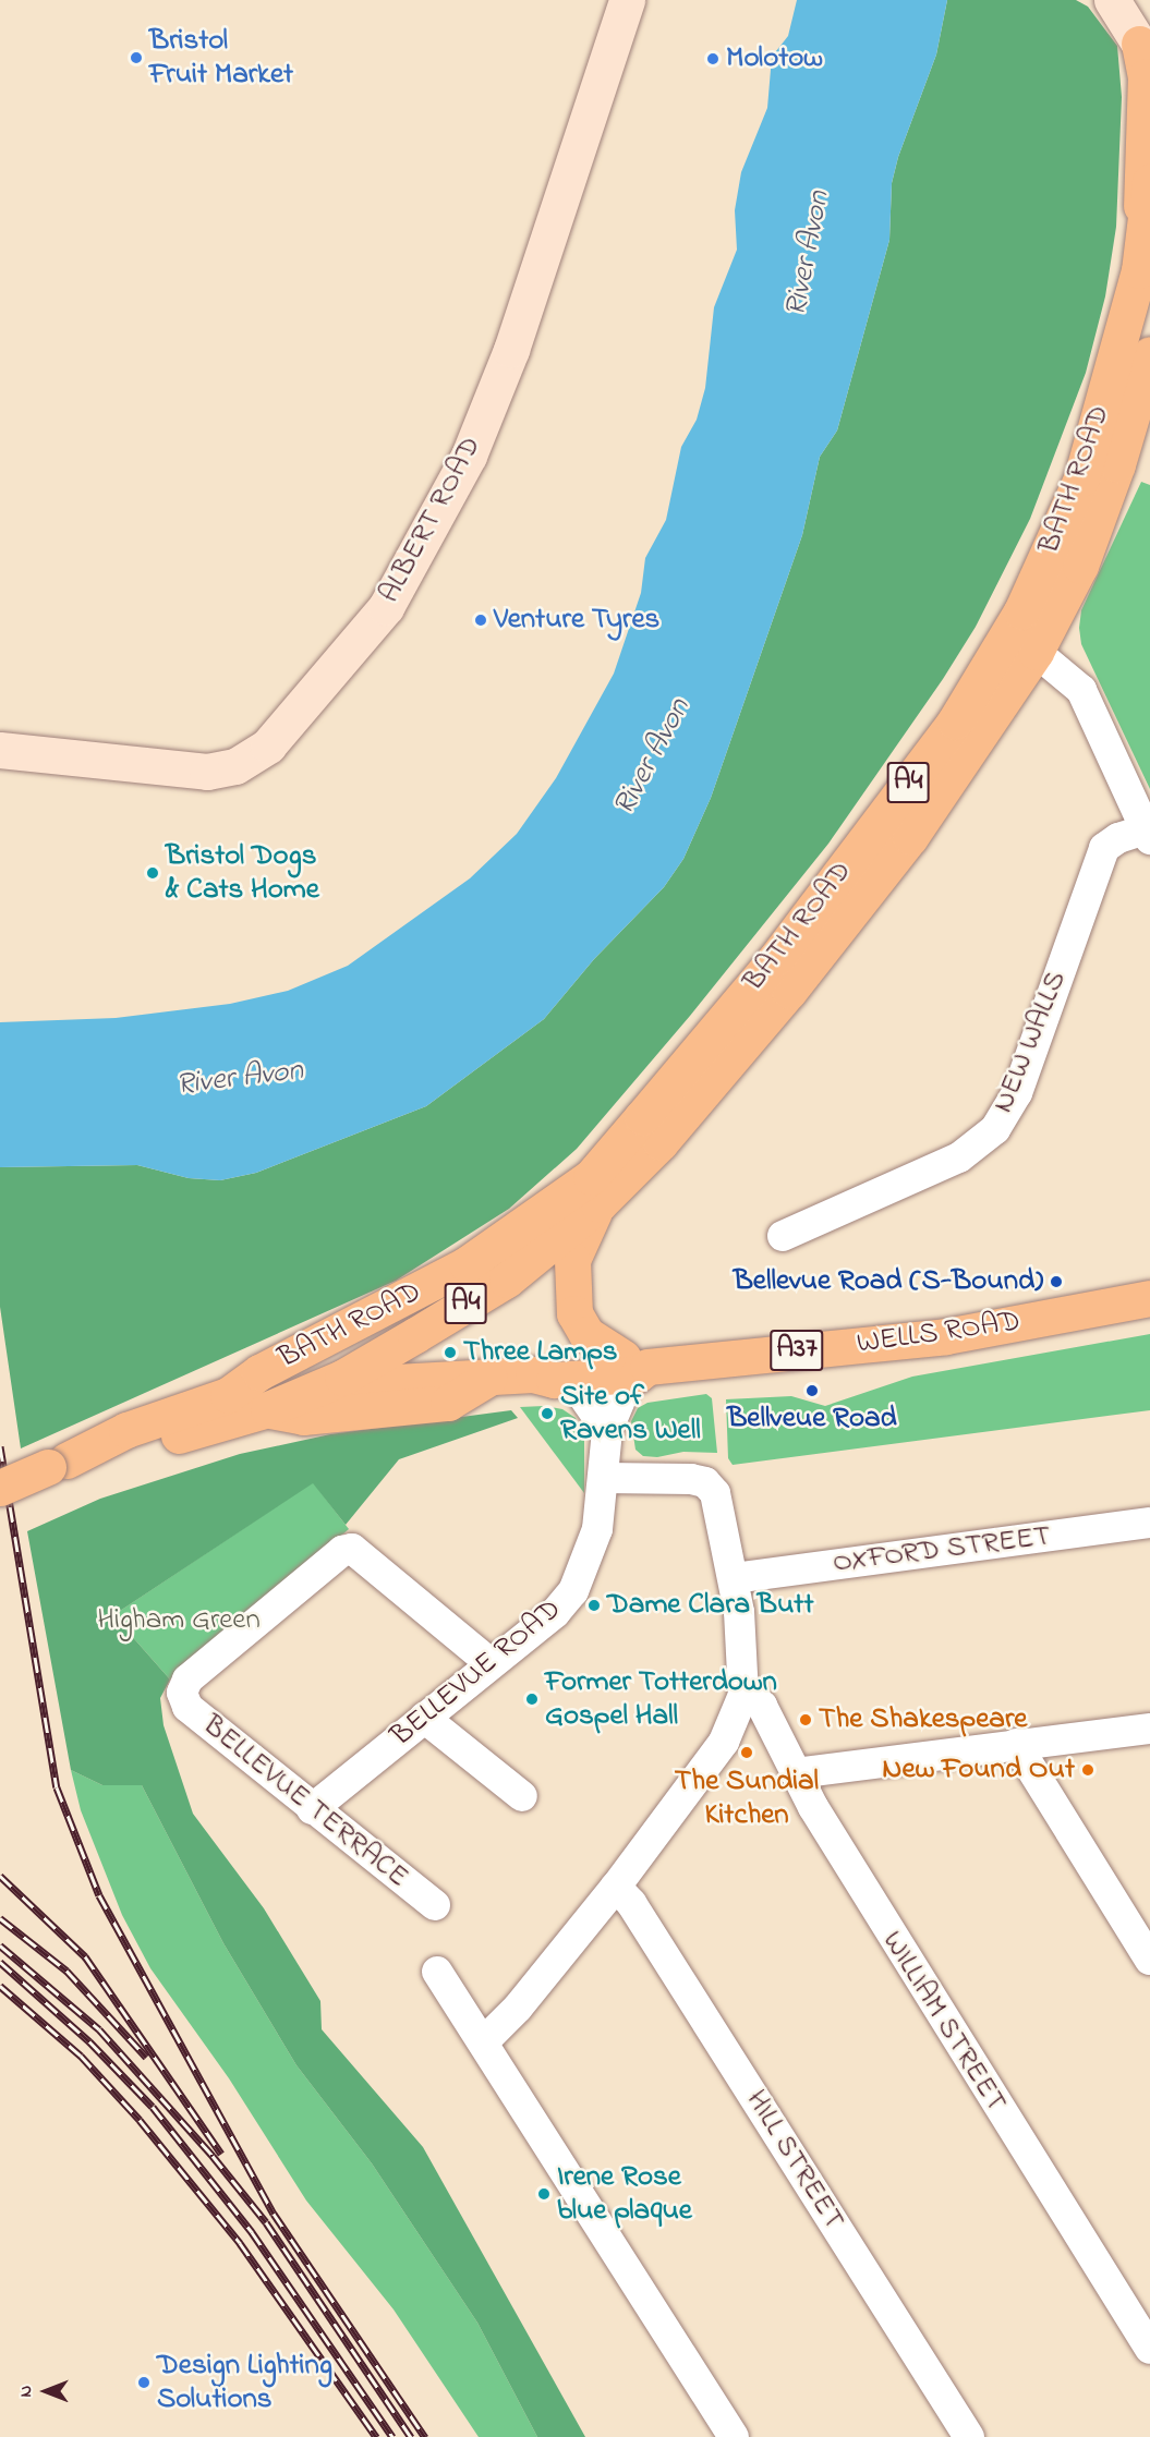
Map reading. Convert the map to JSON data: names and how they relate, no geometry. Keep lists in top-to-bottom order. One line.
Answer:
{"streets":{"highway":["BATH ROAD","A4","WELLS ROAD","A37"],"street":["ALBERT ROAD","NEW WALLS","OXFORD STREET","BELLEVUE ROAD","BELLEVUE TERRACE","WILLIAM STREET","HILL STREET"]},"crossings":[["BATH ROAD","WELLS ROAD"],["BATH ROAD","A37"],["WELLS ROAD","A37"],["WELLS ROAD","BELLEVUE ROAD"],["BELLEVUE ROAD","BELLEVUE TERRACE"]],"water":["River Avon"],"parks":["Higham Green"],"places":["Bristol Fruit Market","Molotow","Venture Tyres","Bristol Dogs & Cats Home","Bellevue Road (S-Bound)","Three Lamps","Bellveue Road","Site of Ravens Well","Dame Clara Butt","Former Totterdown Gospel Hall","The Shakespeare","The Sundial Kitchen","New Found Out","Irene Rose blue plaque","Design Lighting Solutions"],"north":"left"}
